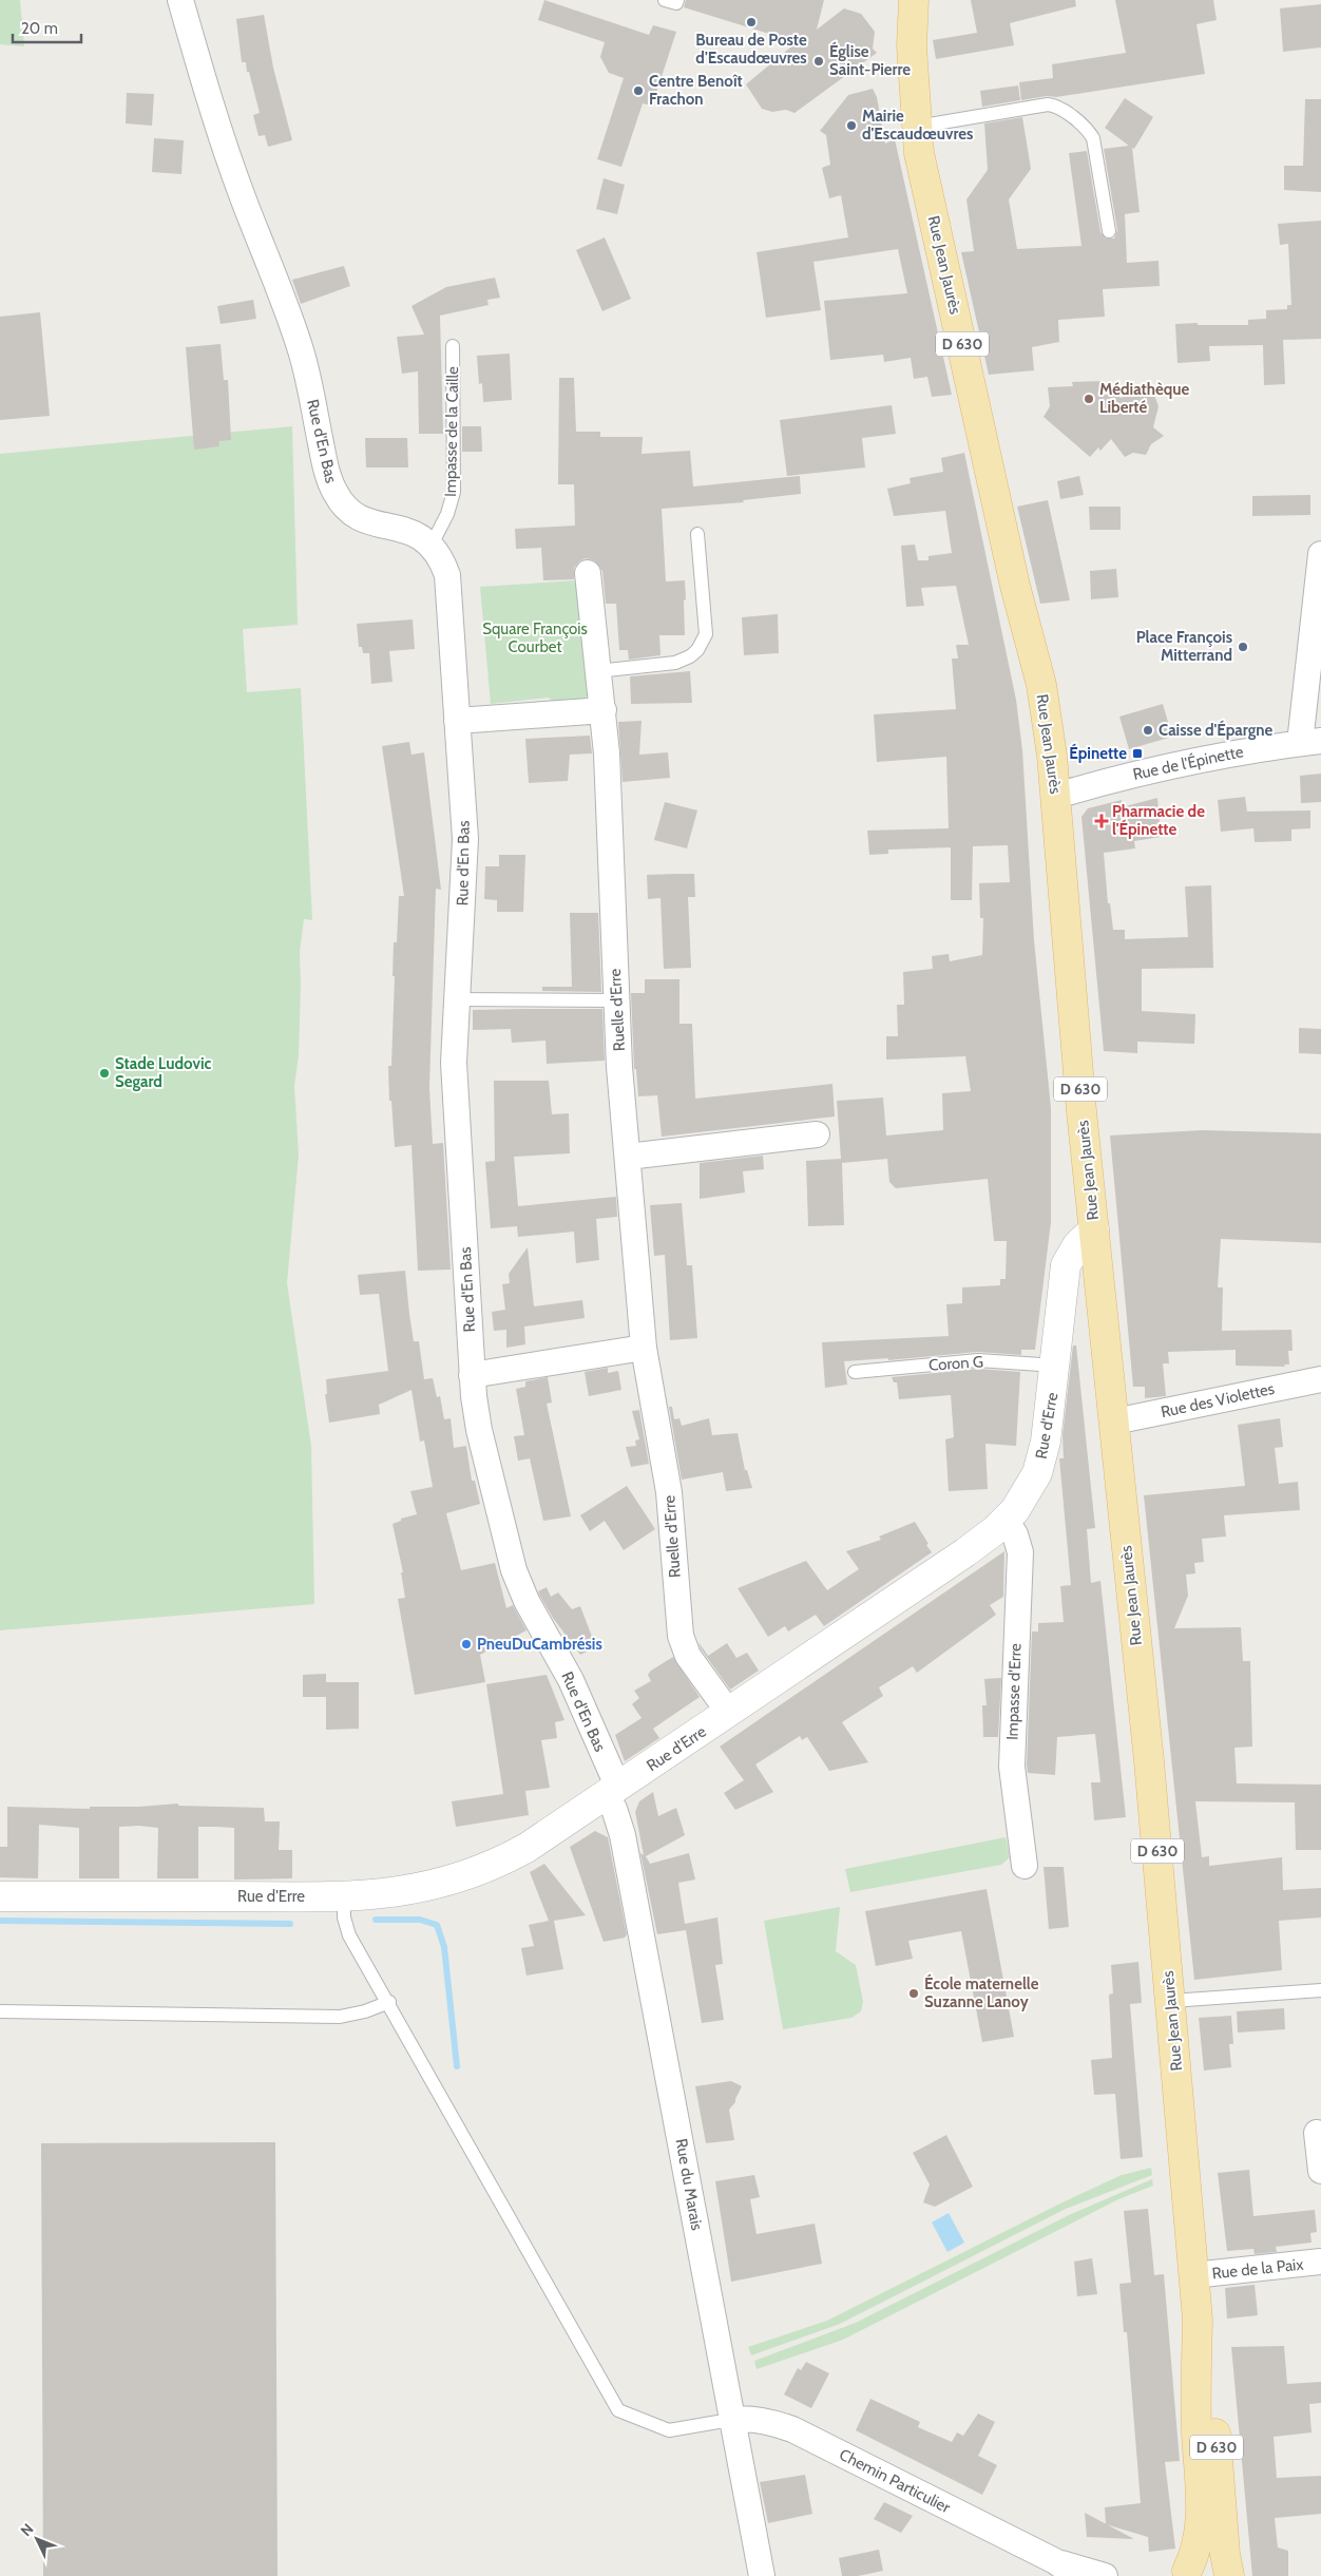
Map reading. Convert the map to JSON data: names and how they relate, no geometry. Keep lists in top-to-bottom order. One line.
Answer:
{"streets":{"main road":["Rue Jean Jaurès","D 630"],"street":["Rue d'En Bas","Rue de l'Épinette","Ruelle d'Erre","Rue des Violettes","Rue d'Erre","Impasse d'Erre","Rue du Marais","Rue de la Paix","Chemin Particulier"],"lane":["Impasse de la Caille","Coron G"]},"crossings":[["Rue Jean Jaurès","Rue de l'Épinette"],["Rue Jean Jaurès","Rue des Violettes"],["Rue Jean Jaurès","Rue d'Erre"],["Rue Jean Jaurès","Rue de la Paix"],["Impasse de la Caille","Rue d'En Bas"],["Rue d'En Bas","Rue d'Erre"],["Rue d'En Bas","Rue du Marais"],["Ruelle d'Erre","Rue d'Erre"],["Coron G","Rue d'Erre"],["Rue d'Erre","Impasse d'Erre"],["Rue d'Erre","Rue du Marais"],["Rue du Marais","Chemin Particulier"]],"parks":["Square François Courbet"],"places":{"other":["Bureau de Poste d'Escaudœuvres","Église Saint-Pierre","Centre Benoît Frachon","Mairie d'Escaudœuvres","Médiathèque Liberté","Place François Mitterrand","Caisse d'Épargne","Stade Ludovic Segard","PneuDuCambrésis","École maternelle Suzanne Lanoy"],"transit":["Épinette"],"health":["Pharmacie de l'Épinette"]},"scale_bar":"20 m","north":"top left"}
